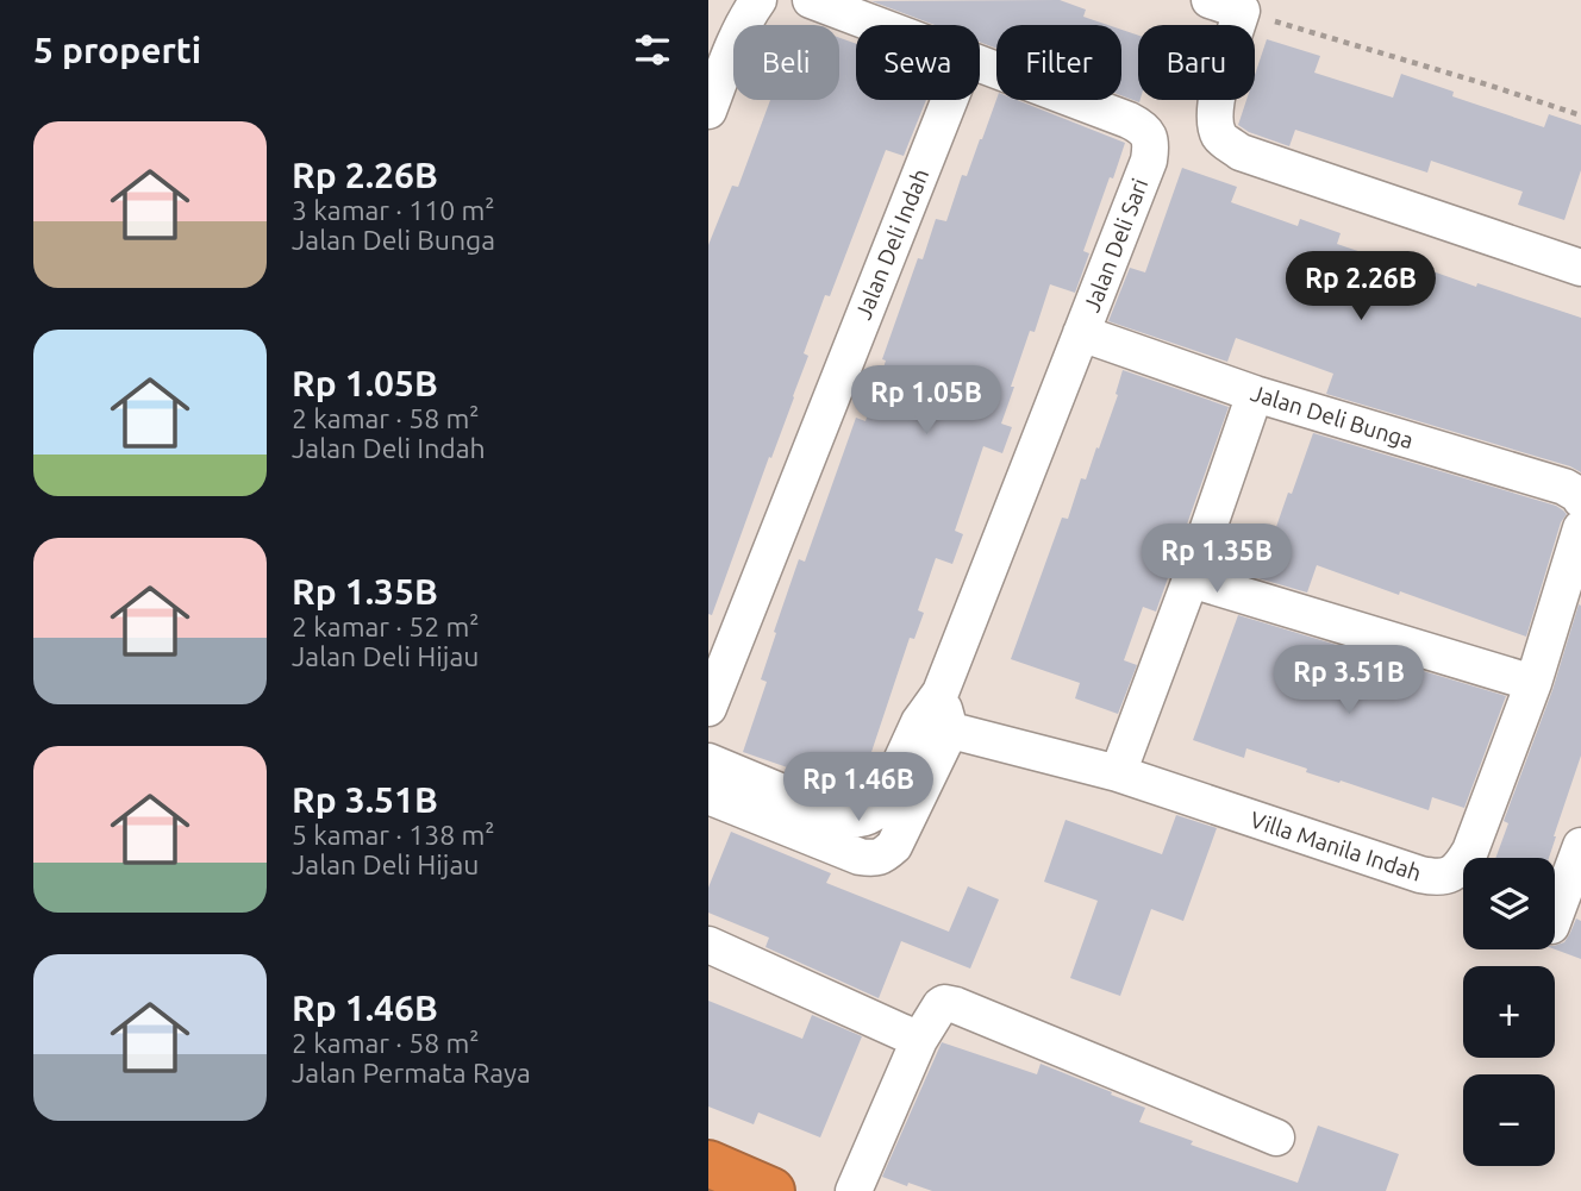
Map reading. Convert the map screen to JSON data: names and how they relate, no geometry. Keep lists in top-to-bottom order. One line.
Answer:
{"streets":{"street":["Jalan Deli Indah","Jalan Deli Sari","Jalan Deli Bunga","Villa Manila Indah"]},"crossings":[["Jalan Deli Sari","Jalan Deli Bunga"],["Jalan Deli Sari","Villa Manila Indah"]],"page":{"heading":"5 properti","chip":["Beli","Sewa","Filter","Baru"],"list":[{"name":"Rp 2.26B","note":"3 kamar · 110 m² · Jalan Deli Bunga"},{"name":"Rp 1.05B","note":"2 kamar · 58 m² · Jalan Deli Indah"},{"name":"Rp 1.35B","note":"2 kamar · 52 m² · Jalan Deli Hijau"},{"name":"Rp 3.51B","note":"5 kamar · 138 m² · Jalan Deli Hijau"},{"name":"Rp 1.46B","note":"2 kamar · 58 m² · Jalan Permata Raya"}],"price":["Rp 2.26B","Rp 1.05B","Rp 1.35B","Rp 3.51B","Rp 1.46B"],"map_buttons":["+","−"]}}
